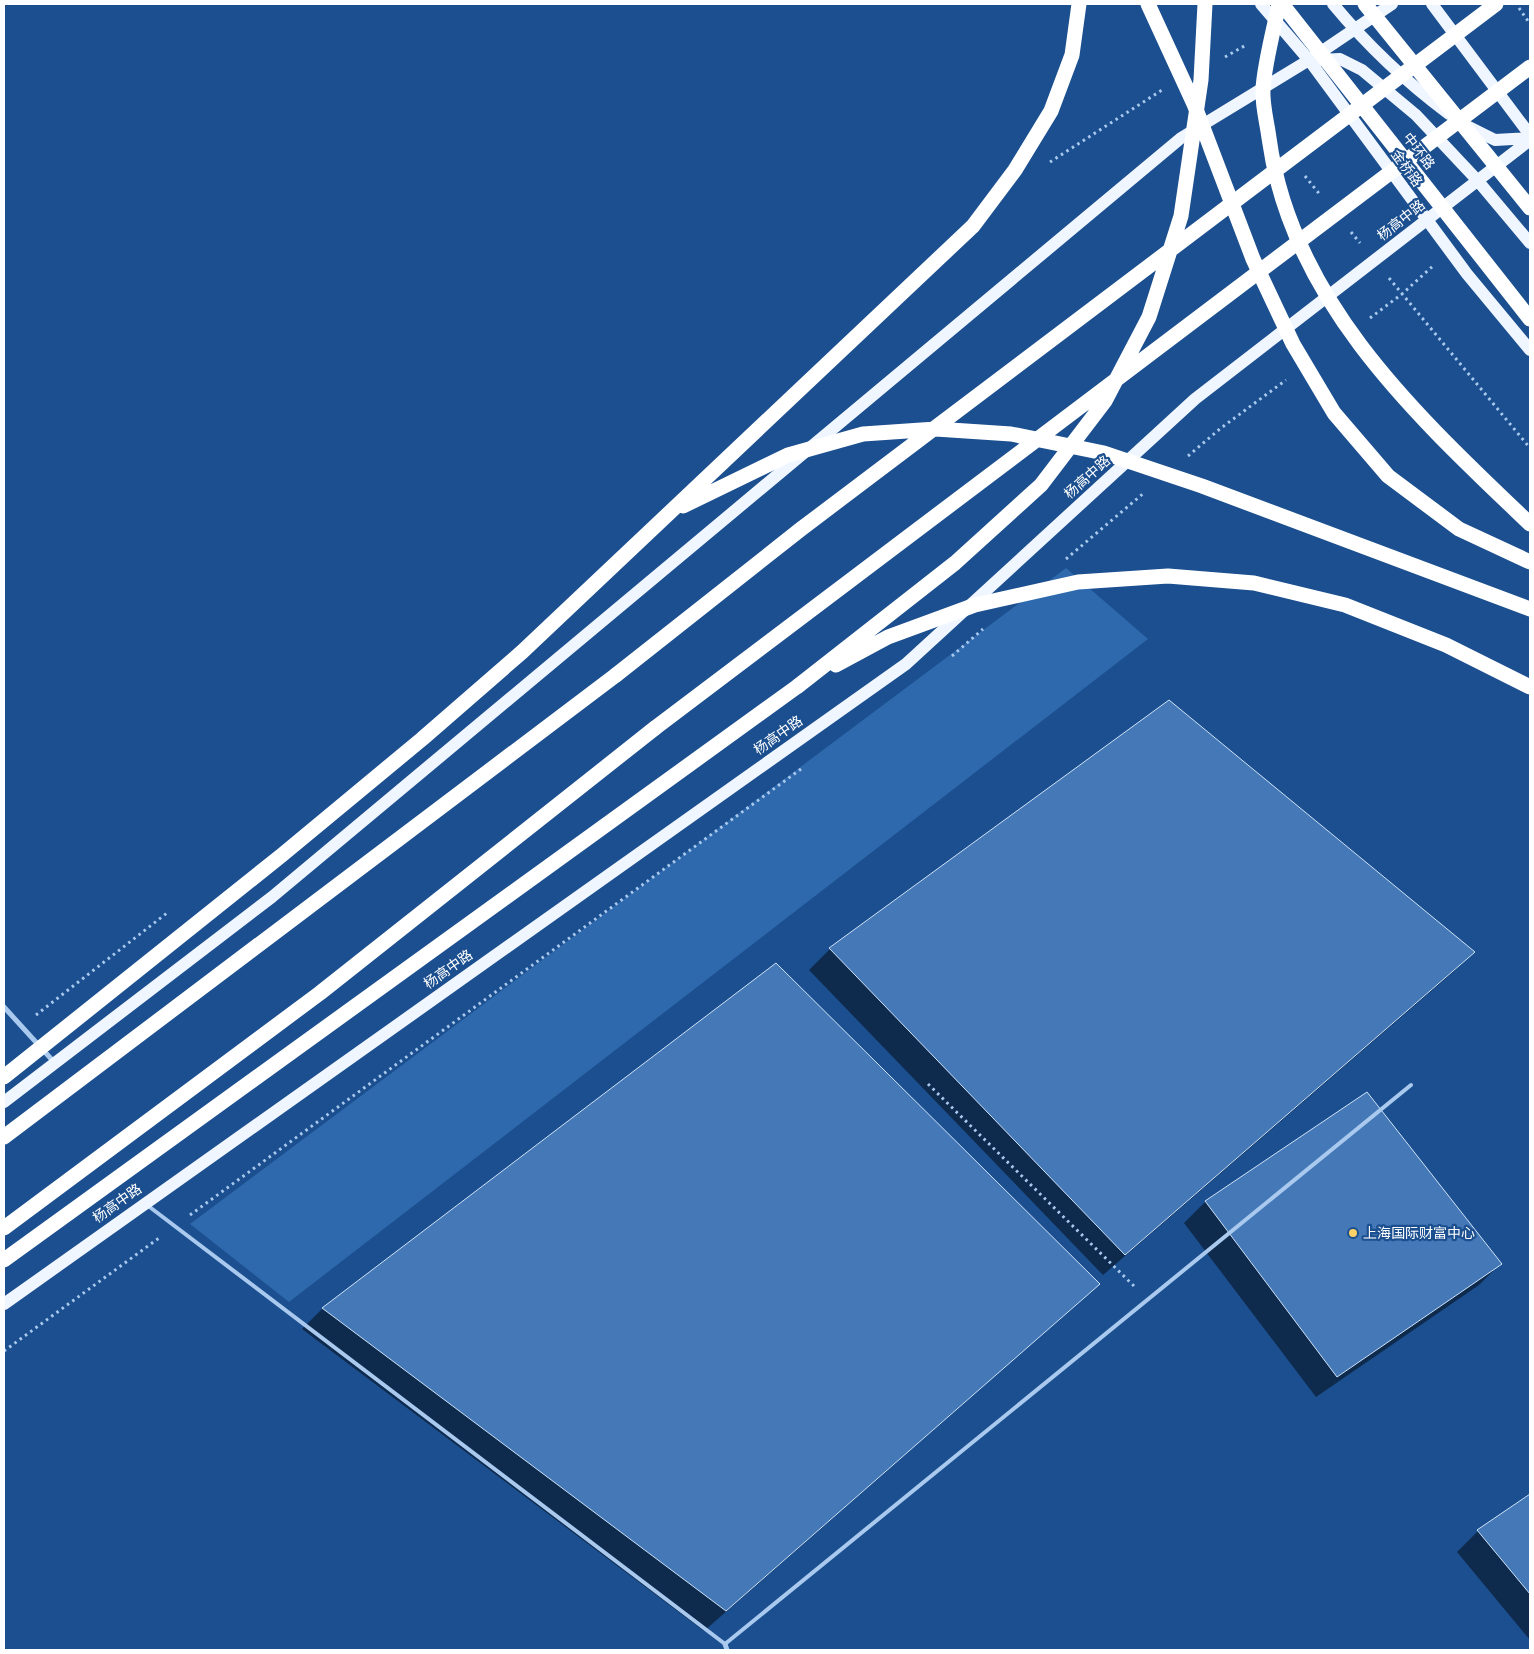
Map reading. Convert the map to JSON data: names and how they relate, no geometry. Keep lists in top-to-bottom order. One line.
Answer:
{"streets":{"highway":["中环路"],"main road":["金桥路","杨高中路"]},"crossings":[["金桥路","杨高中路"]],"places":["上海国际财富中心"]}
